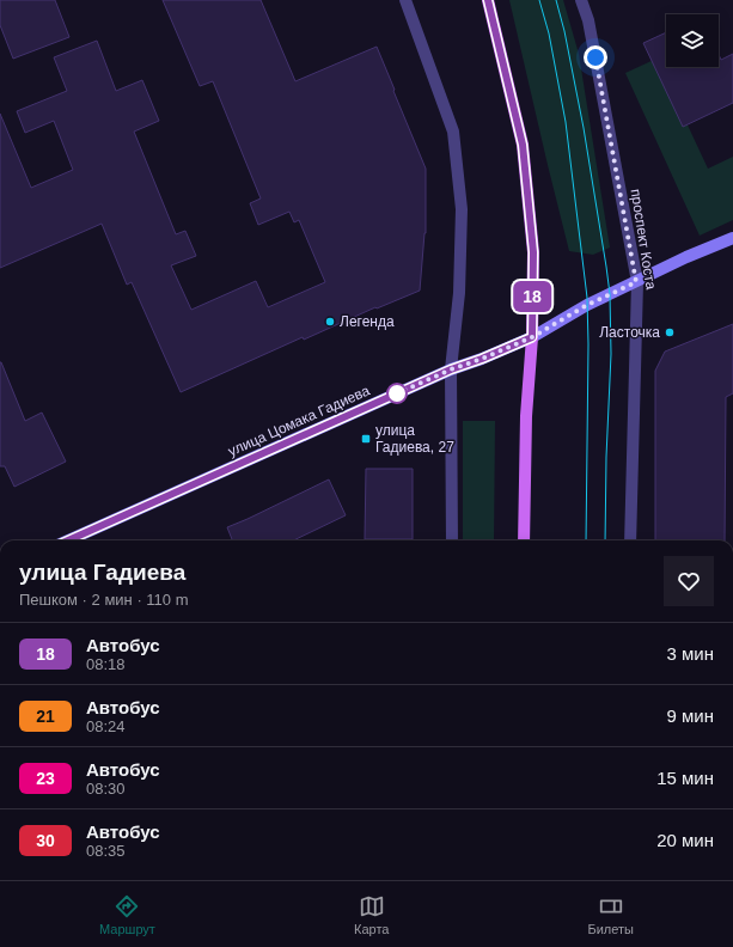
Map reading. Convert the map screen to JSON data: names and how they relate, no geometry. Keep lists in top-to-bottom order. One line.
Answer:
{"streets":{"main road":["улица Цомака Гадиева"],"street":["проспект Коста"]},"crossings":[["проспект Коста","улица Цомака Гадиева"]],"places":{"other":["Легенда","Ласточка"],"transit":["улица Гадиева, 27"]},"lines":["bus line 18"],"page":{"on_map":"18","heading":["улица Гадиева","Пешком · 2 мин · 110 m"],"list":[{"mark":"18","name":"Автобус","note":"08:18","value":"3 мин"},{"mark":"21","name":"Автобус","note":"08:24","value":"9 мин"},{"mark":"23","name":"Автобус","note":"08:30","value":"15 мин"},{"mark":"30","name":"Автобус","note":"08:35","value":"20 мин"}],"tabs":["Маршрут","Карта","Билеты"]}}
